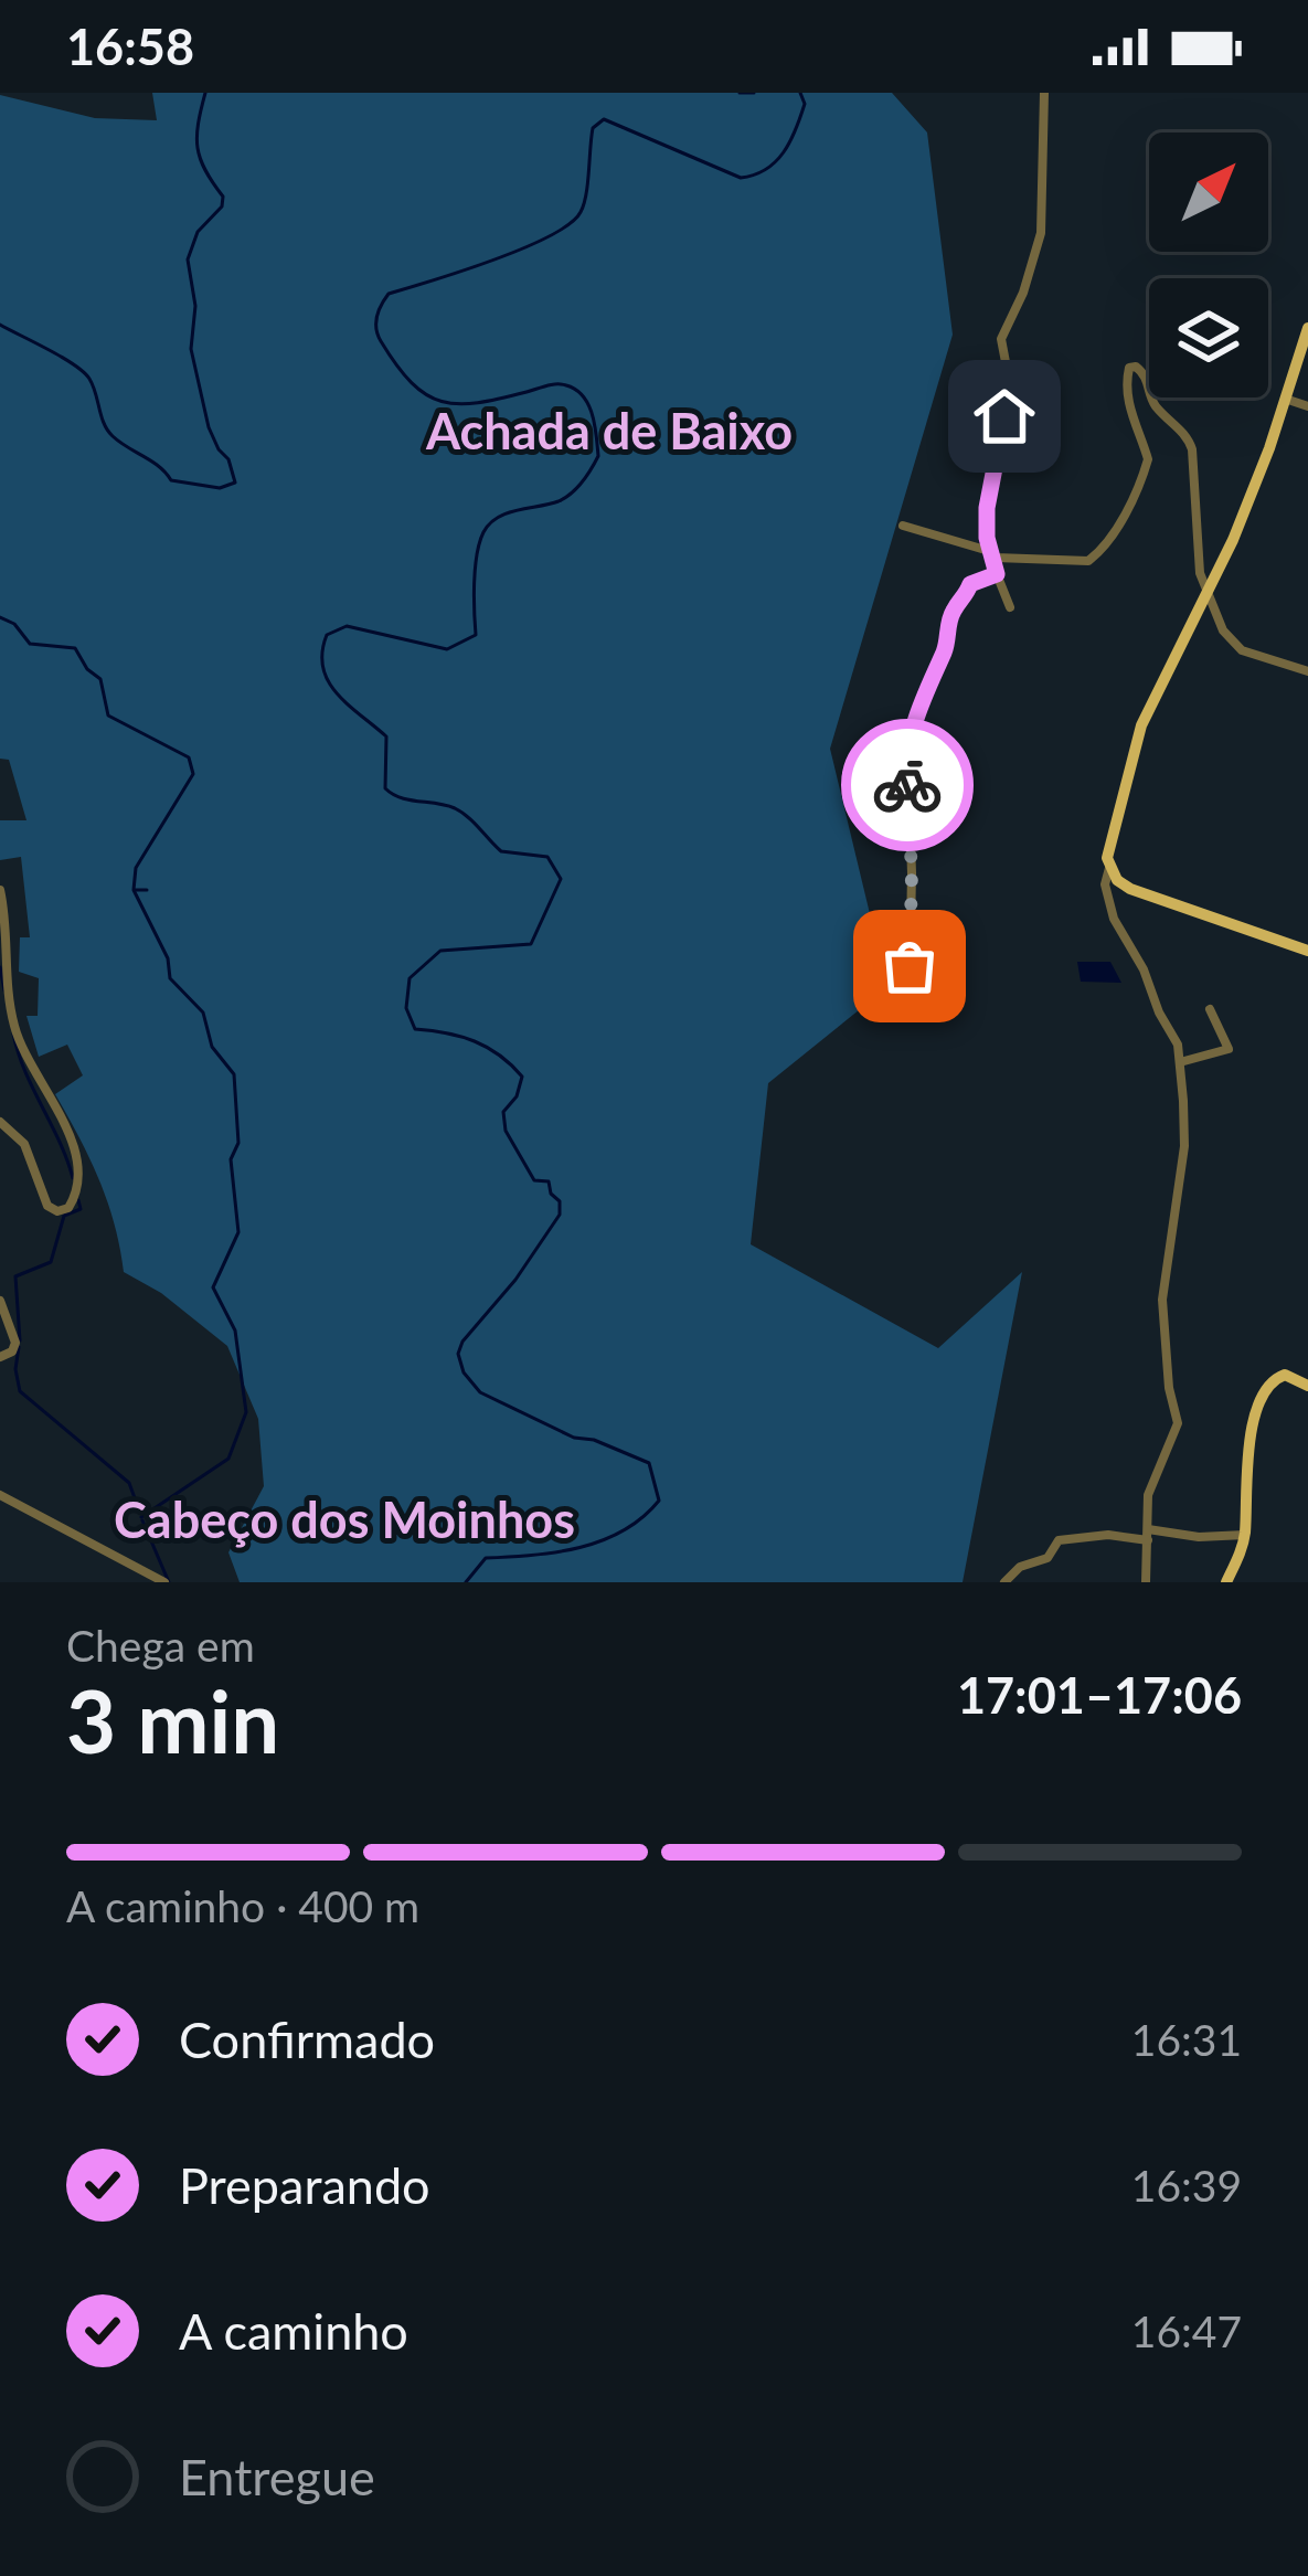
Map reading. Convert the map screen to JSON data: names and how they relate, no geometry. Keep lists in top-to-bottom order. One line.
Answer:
{"districts":["Achada de Baixo","Cabeço dos Moinhos"],"north":"top right","page":{"status":"16:58","heading":["3 min","Chega em","17:01–17:06"],"bar":"A caminho · 400 m","list":[["Confirmado","16:31"],["Preparando","16:39"],["A caminho","16:47"],"Entregue"]}}
